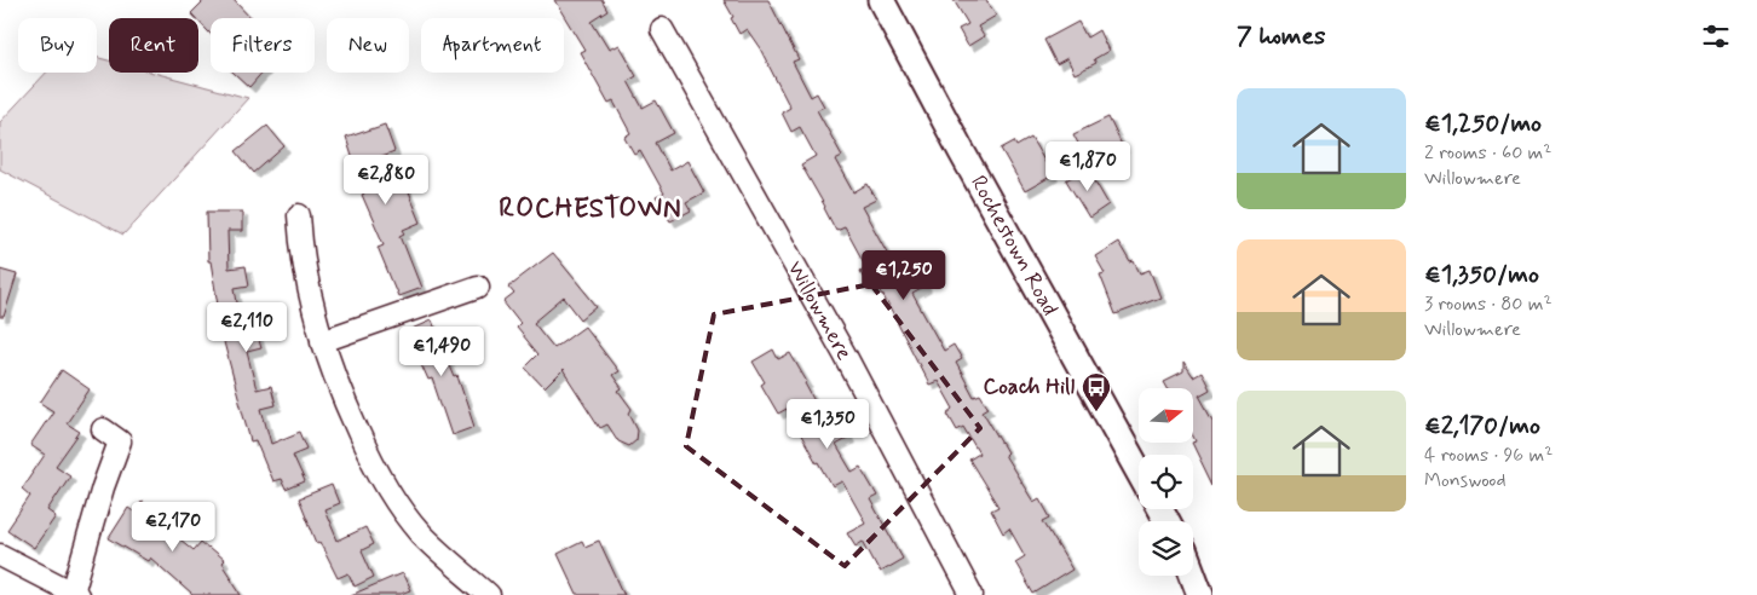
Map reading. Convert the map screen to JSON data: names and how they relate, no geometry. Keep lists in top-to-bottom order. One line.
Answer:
{"streets":{"main road":["Rochestown Road"],"street":["Willowmere"]},"districts":["ROCHESTOWN"],"places":{"bus stop":["Coach Hill"]},"north":"right","page":{"heading":"7 homes","chip":["Buy","Rent","Filters","New","Apartment"],"list":[{"name":"€1,250/mo","note":"2 rooms · 60 m² · Willowmere"},{"name":"€1,350/mo","note":"3 rooms · 80 m² · Willowmere"},{"name":"€2,170/mo","note":"4 rooms · 96 m² · Monswood"}],"price":["€1,870","€2,880","€1,250","€2,110","€1,490","€1,350","€2,170"]}}
